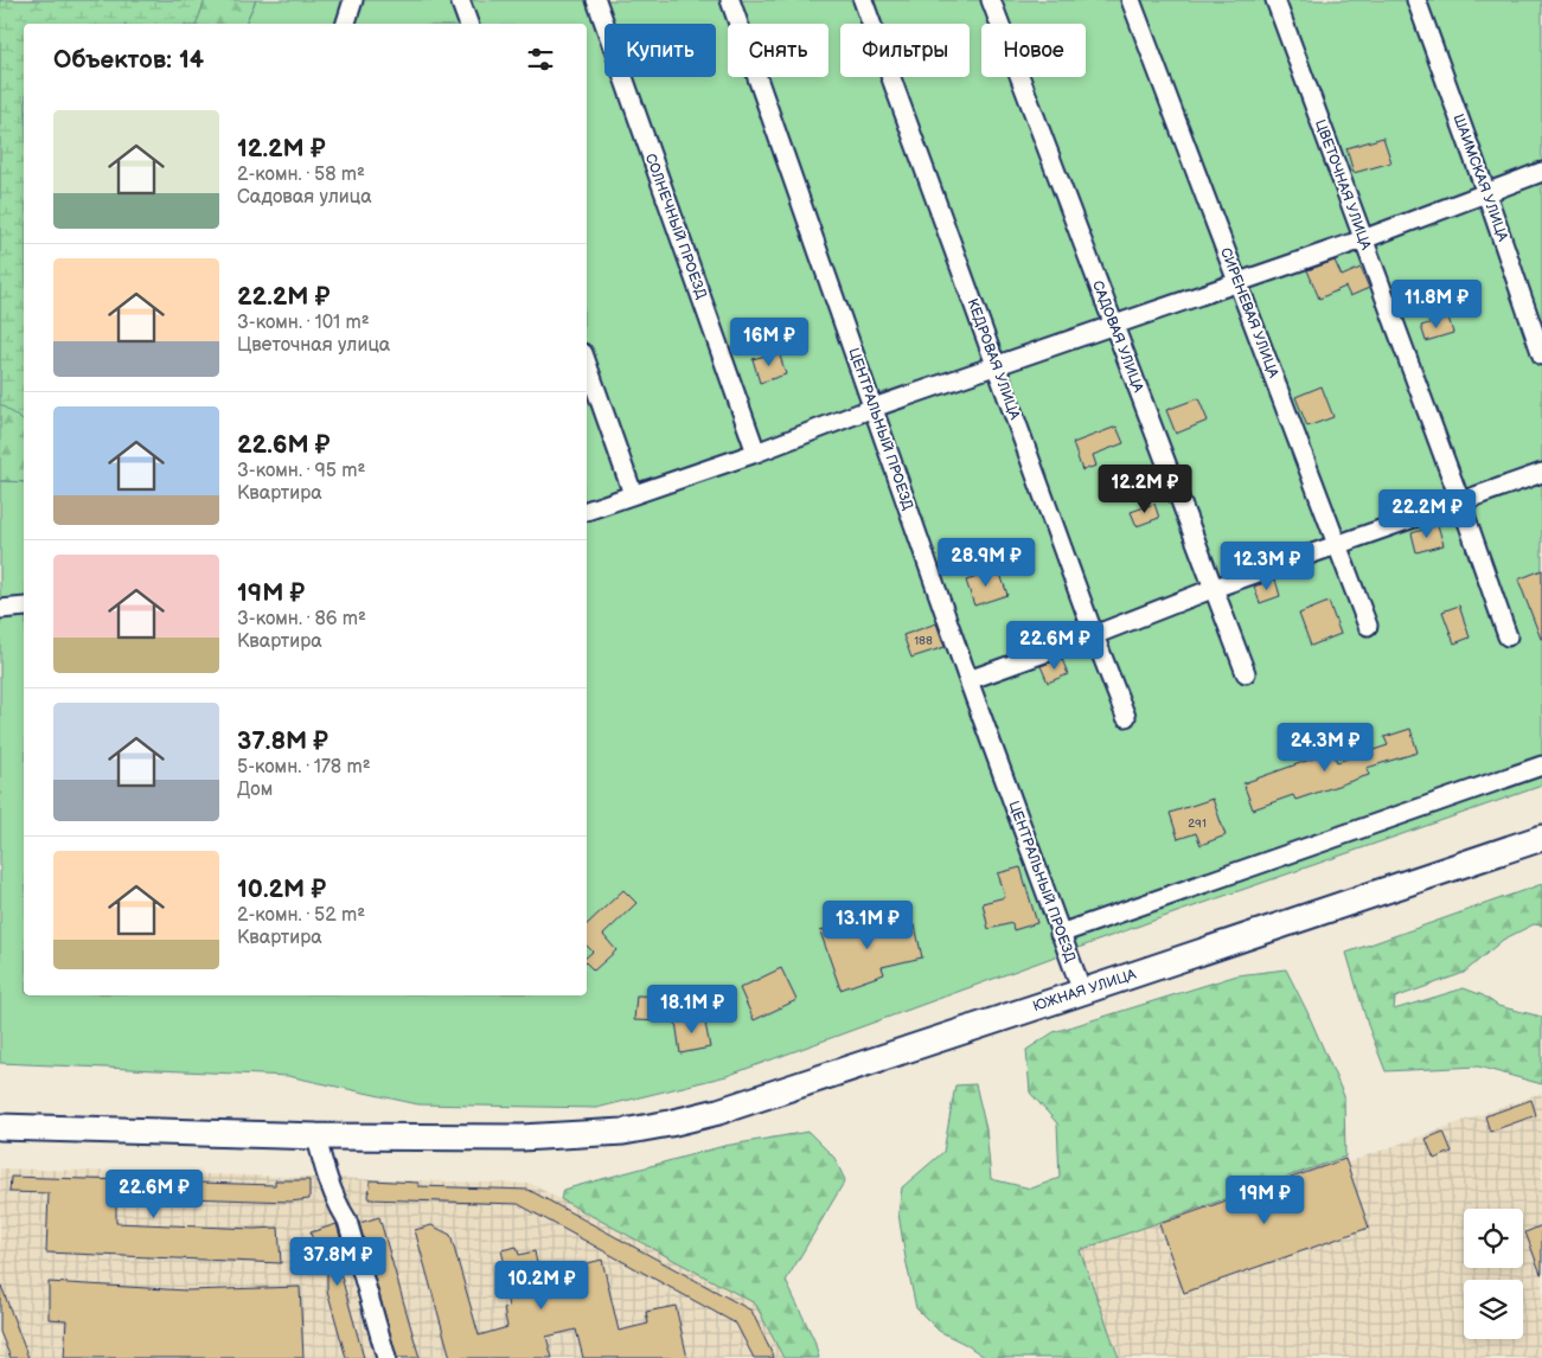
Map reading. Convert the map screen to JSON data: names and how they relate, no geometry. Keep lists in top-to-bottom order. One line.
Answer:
{"streets":{"main road":["ЮЖНАЯ УЛИЦА"],"street":["ШАИМСКАЯ УЛИЦА","ЦВЕТОЧНАЯ УЛИЦА","СОЛНЕЧНЫЙ ПРОЕЗД","СИРЕНЕВАЯ УЛИЦА","САДОВАЯ УЛИЦА","КЕДРОВАЯ УЛИЦА","ЦЕНТРАЛЬНЫЙ ПРОЕЗД"]},"crossings":[["ЦЕНТРАЛЬНЫЙ ПРОЕЗД","ЮЖНАЯ УЛИЦА"]],"house_numbers":["188","291"],"page":{"chip":["Купить","Снять","Фильтры","Новое"],"heading":"Объектов: 14","list":[{"name":"12.2M ₽","note":"2-комн. · 58 m² · Садовая улица"},{"name":"22.2M ₽","note":"3-комн. · 101 m² · Цветочная улица"},{"name":"22.6M ₽","note":"3-комн. · 95 m² · Квартира"},{"name":"19M ₽","note":"3-комн. · 86 m² · Квартира"},{"name":"37.8M ₽","note":"5-комн. · 178 m² · Дом"},{"name":"10.2M ₽","note":"2-комн. · 52 m² · Квартира"}],"price":["11.8M ₽","16M ₽","12.2M ₽","22.2M ₽","28.9M ₽","12.3M ₽","22.6M ₽","24.3M ₽","13.1M ₽","18.1M ₽","22.6M ₽","19M ₽","37.8M ₽","10.2M ₽"]}}
